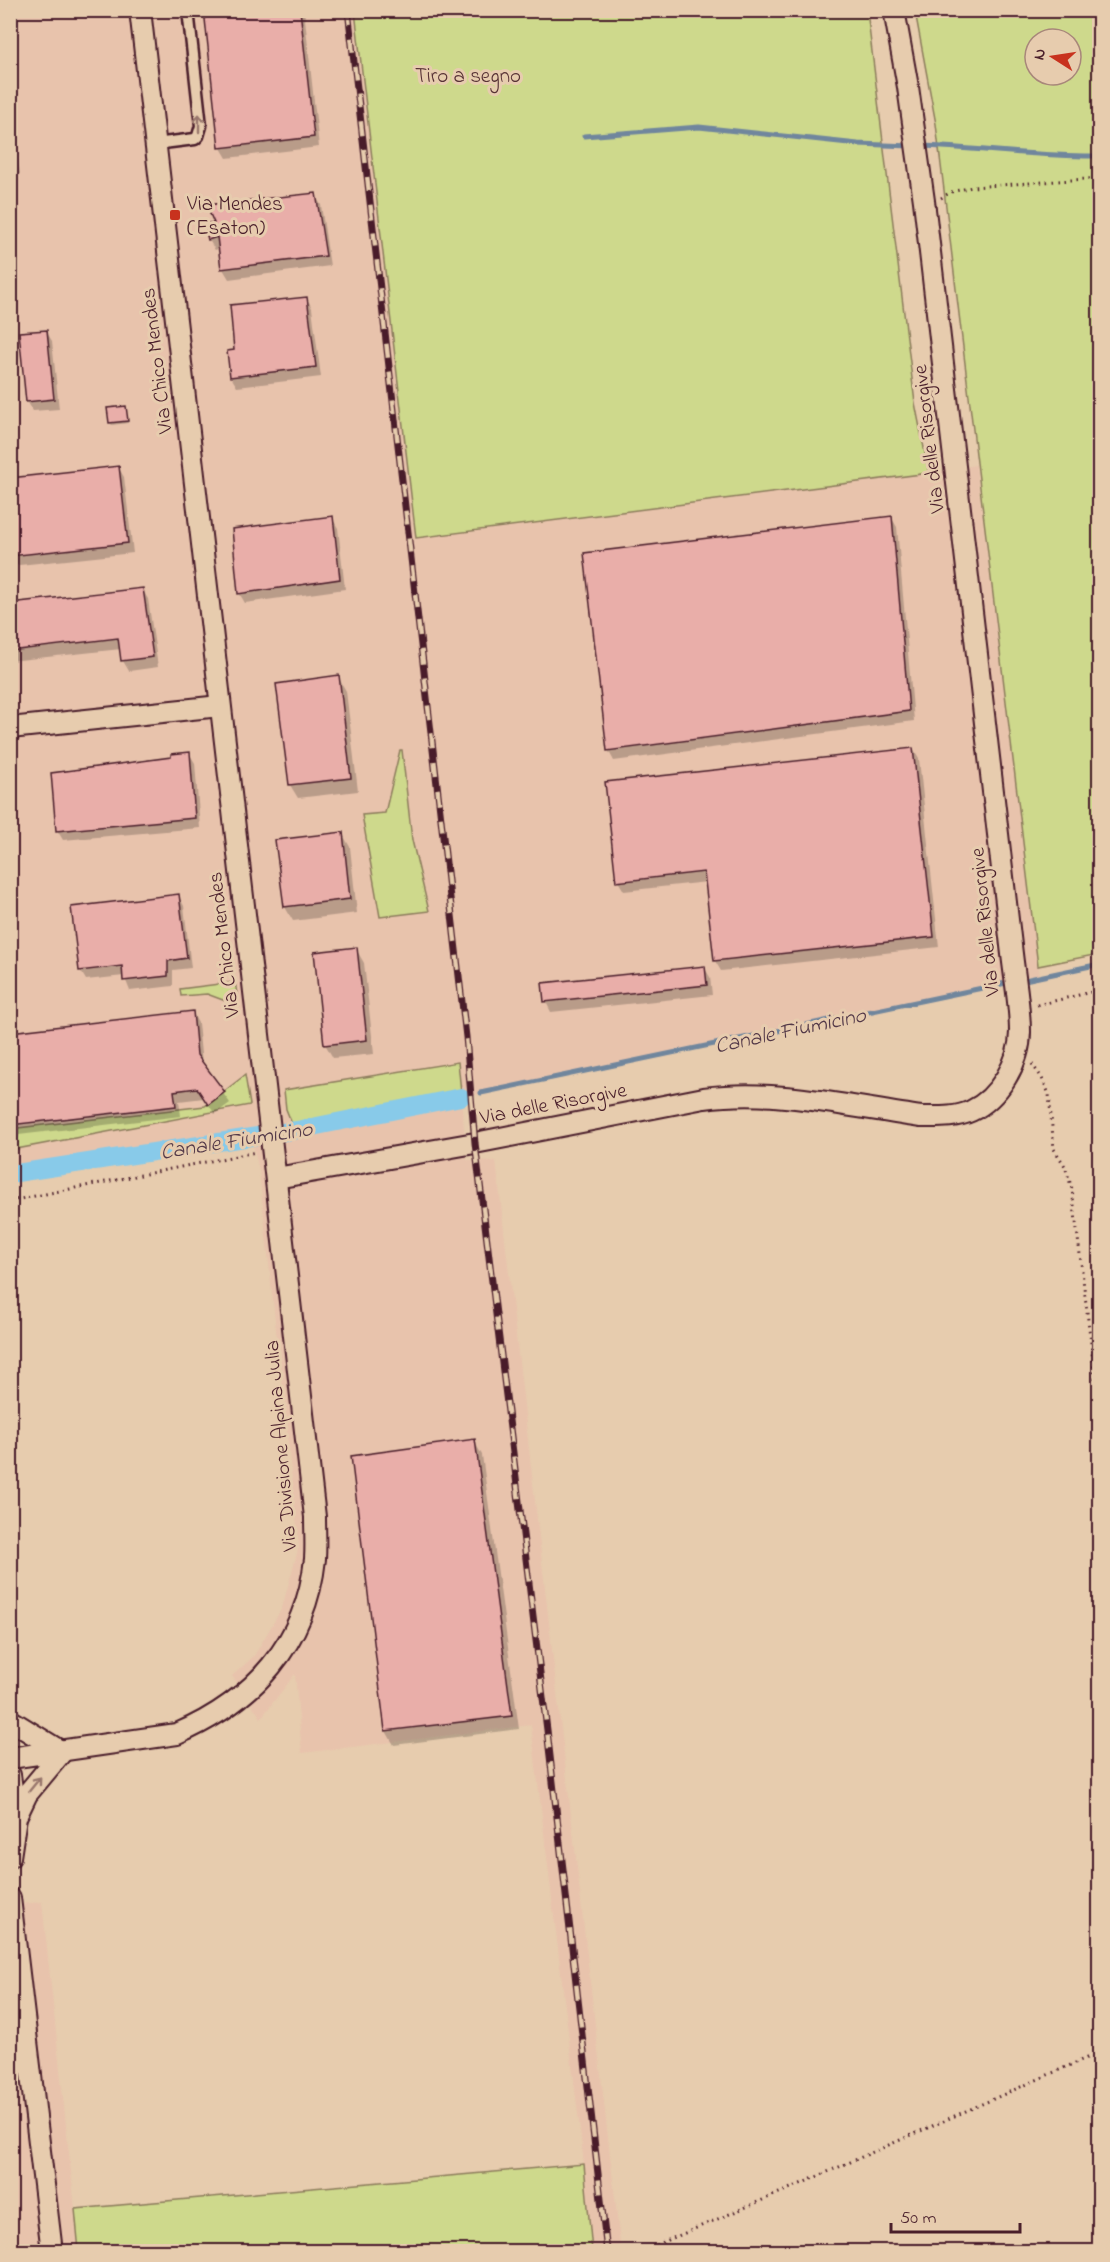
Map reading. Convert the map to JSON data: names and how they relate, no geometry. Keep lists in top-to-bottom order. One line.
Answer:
{"streets":{"street":["Via Chico Mendes","Via delle Risorgive","Via Divisione Alpina Julia"]},"crossings":[["Via Chico Mendes","Via delle Risorgive"],["Via Chico Mendes","Via Divisione Alpina Julia"],["Via delle Risorgive","Via Divisione Alpina Julia"]],"water":["Canale Fiumicino"],"parks":["Tiro a segno"],"places":{"transit":["Via Mendes (Esaton)"]},"scale_bar":"50 m","north":"left"}
